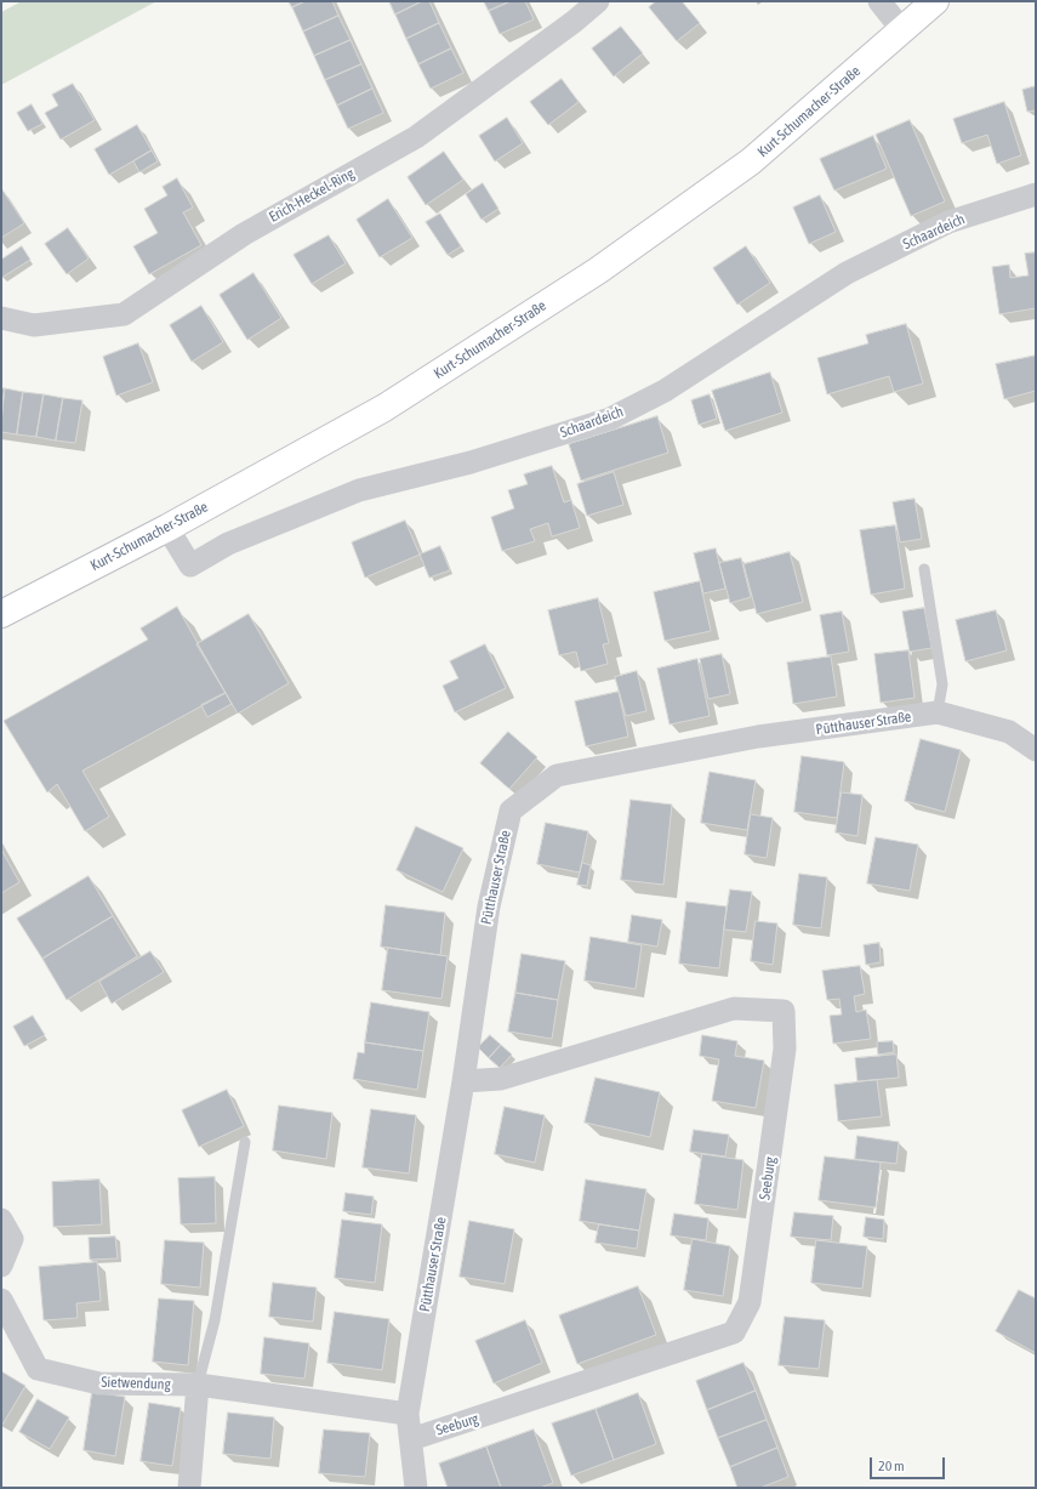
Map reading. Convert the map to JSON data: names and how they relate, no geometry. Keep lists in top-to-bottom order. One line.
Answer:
{"streets":{"main road":["Kurt-Schumacher-Straße"],"street":["Erich-Heckel-Ring","Schaardeich","Pütthauser Straße","Seeburg","Sietwendung"]},"crossings":[["Kurt-Schumacher-Straße","Schaardeich"],["Pütthauser Straße","Seeburg"],["Pütthauser Straße","Sietwendung"]],"scale_bar":"20 m"}
